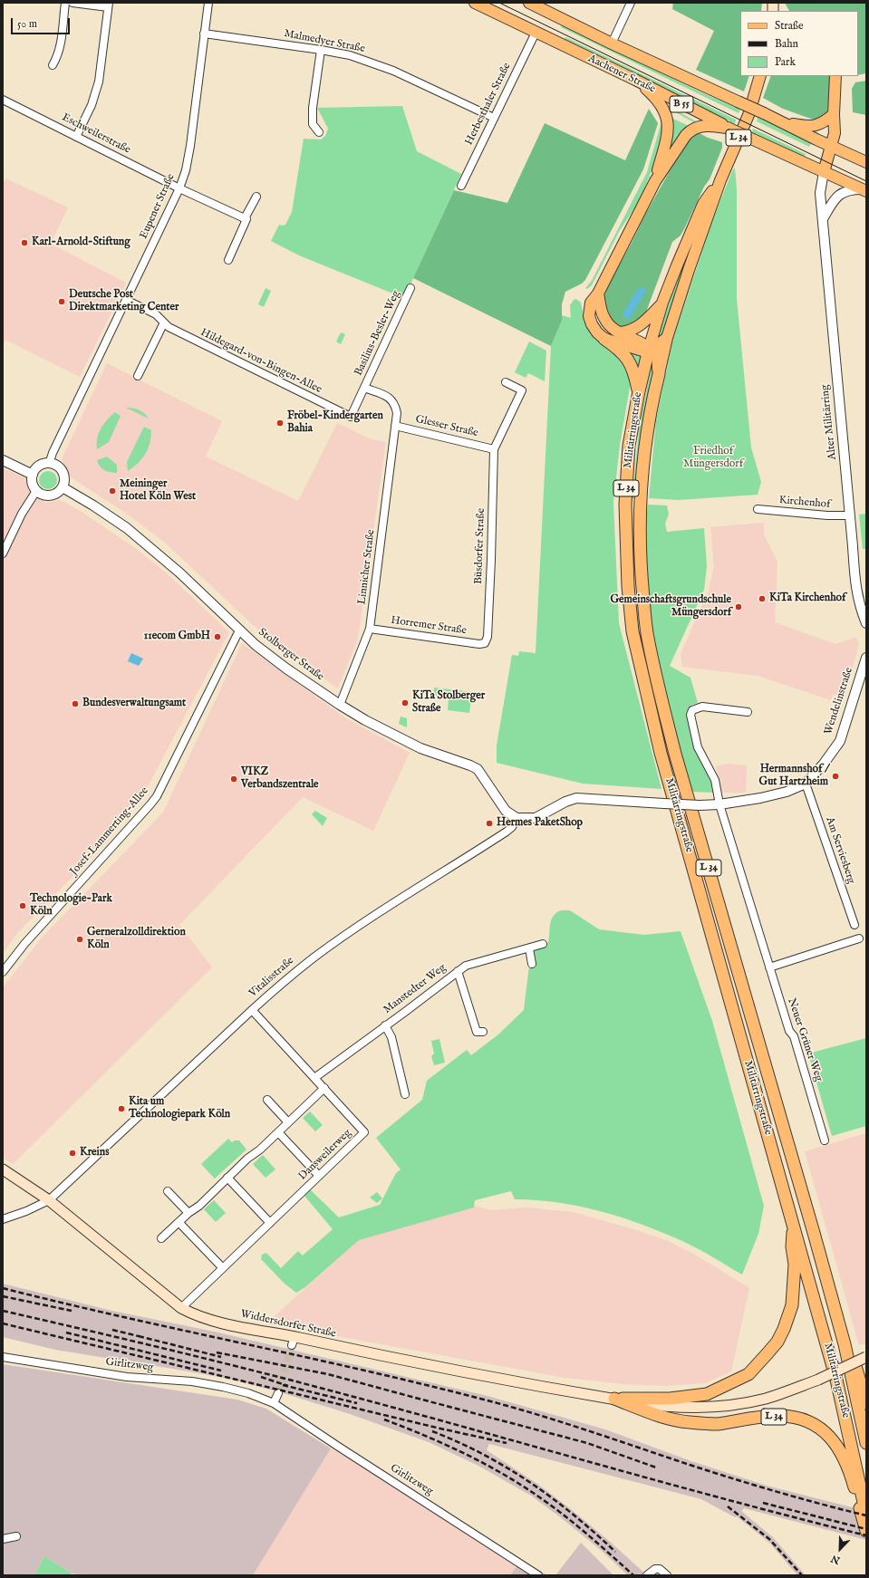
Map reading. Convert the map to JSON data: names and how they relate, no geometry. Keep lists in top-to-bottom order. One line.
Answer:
{"streets":{"highway":["L 34","Militärringstraße"],"main road":["Aachener Straße","B 55","Widdersdorfer Straße"],"street":["Malmedyer Straße","Herbesthaler Straße","Eschweilerstraße","Eupener Straße","Basilius-Besler-Weg","Hildegard-von-Bingen-Allee","Alter Militärring","Glesser Straße","Kirchenhof","Büsdorfer Straße","Linnicher Straße","Horremer Straße","Stolberger Straße","Wendelinstraße","Josef-Lammerting-Allee","Am Serviesberg","Vitalisstraße","Manstedter Weg","Neuer Grüner Weg","Dansweilerweg","Girlitzweg"]},"crossings":[["Malmedyer Straße","Herbesthaler Straße"],["Malmedyer Straße","Eupener Straße"],["Aachener Straße","Herbesthaler Straße"],["Aachener Straße","Alter Militärring"],["Eschweilerstraße","Eupener Straße"],["L 34","Militärringstraße"],["L 34","Widdersdorfer Straße"],["Eupener Straße","Hildegard-von-Bingen-Allee"],["Eupener Straße","Stolberger Straße"],["Basilius-Besler-Weg","Hildegard-von-Bingen-Allee"],["Basilius-Besler-Weg","Glesser Straße"],["Basilius-Besler-Weg","Linnicher Straße"],["Alter Militärring","Kirchenhof"],["Glesser Straße","Büsdorfer Straße"],["Glesser Straße","Linnicher Straße"],["Büsdorfer Straße","Horremer Straße"],["Linnicher Straße","Horremer Straße"],["Linnicher Straße","Stolberger Straße"],["Stolberger Straße","Wendelinstraße"],["Stolberger Straße","Josef-Lammerting-Allee"],["Stolberger Straße","Vitalisstraße"],["Wendelinstraße","Am Serviesberg"],["Wendelinstraße","Vitalisstraße"],["Wendelinstraße","Neuer Grüner Weg"],["Vitalisstraße","Dansweilerweg"],["Vitalisstraße","Widdersdorfer Straße"],["Manstedter Weg","Dansweilerweg"],["Dansweilerweg","Widdersdorfer Straße"]],"parks":["Friedhof Müngersdorf"],"places":["Karl-Arnold-Stiftung","Deutsche Post Direktmarketing Center","Fröbel-Kindergarten Bahia","Meininger Hotel Köln West","KiTa Kirchenhof","Gemeinschaftsgrundschule Müngersdorf","11ecom GmbH","KiTa Stolberger Straße","Bundesverwaltungsamt","Hermannshof / Gut Hartzheim","VIKZ Verbandszentrale","Hermes PaketShop","Technologie-Park Köln","Gerneralzolldirektion Köln","Kita um Technologiepark Köln","Kreins"],"legend":["Straße","Bahn","Park"],"scale_bar":"50 m","north":"bottom left"}
